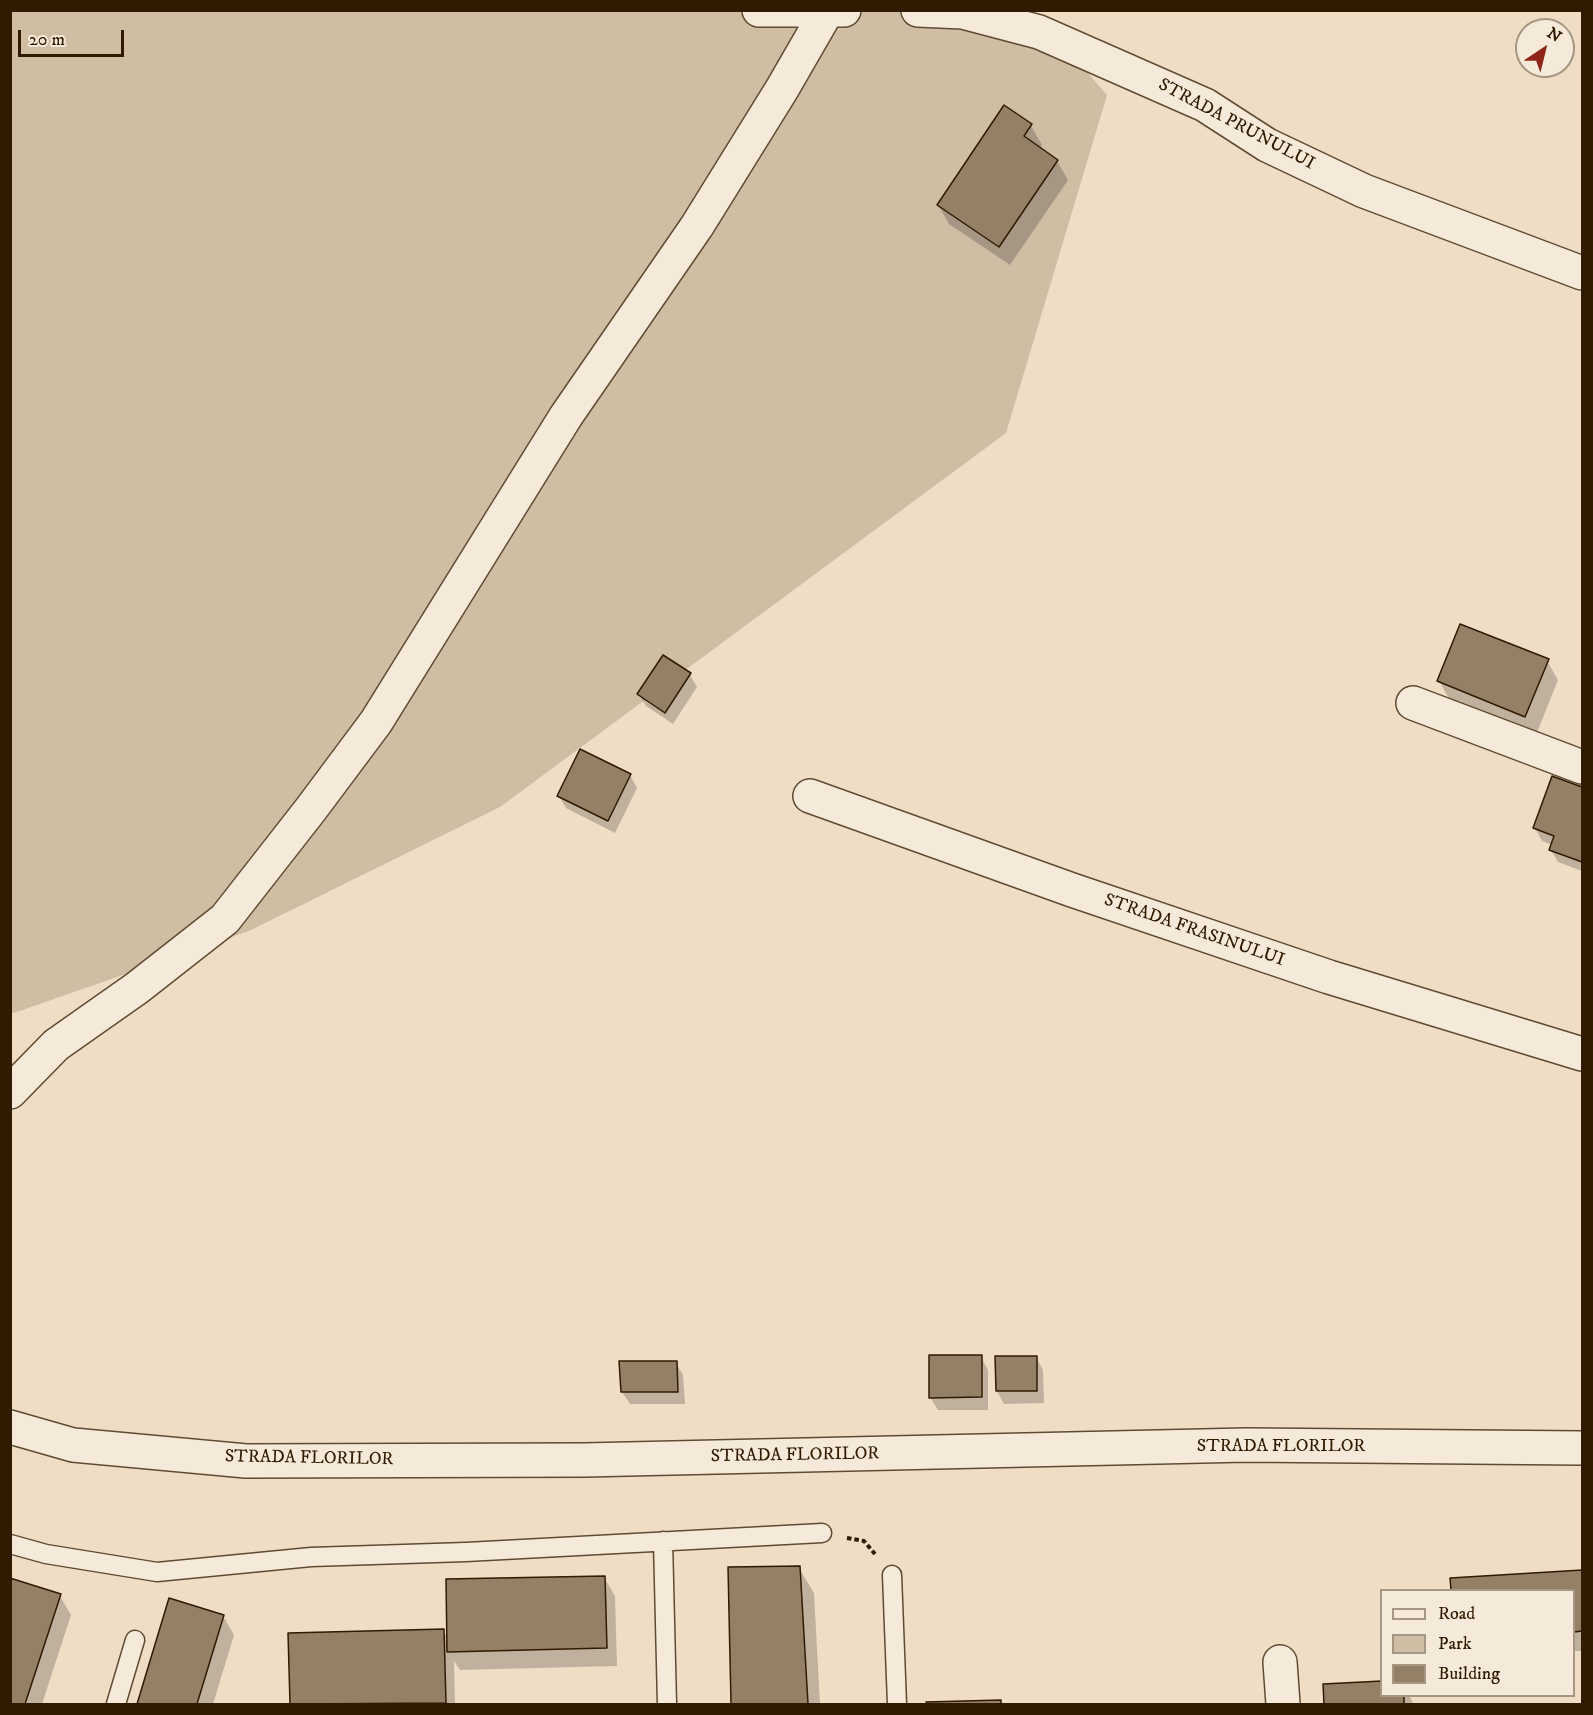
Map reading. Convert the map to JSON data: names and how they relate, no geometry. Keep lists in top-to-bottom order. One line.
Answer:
{"streets":{"street":["STRADA PRUNULUI","STRADA FRASINULUI","STRADA FLORILOR"]},"legend":["Road","Park","Building"],"scale_bar":"20 m","north":"top right"}
